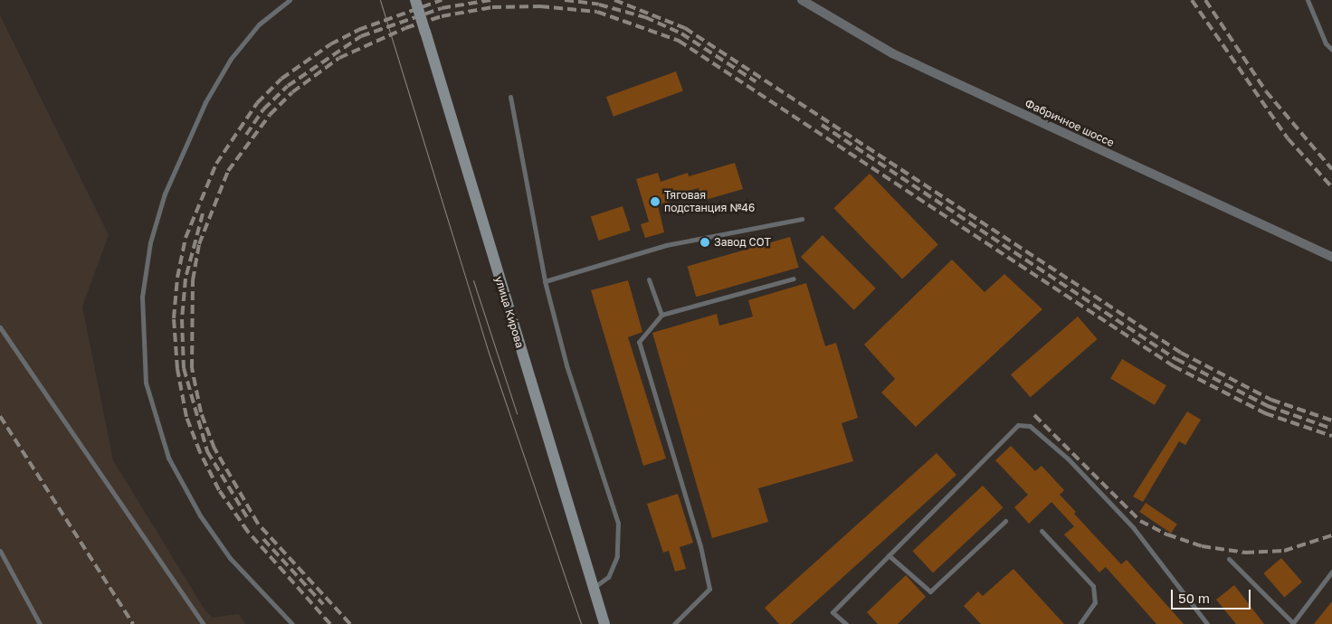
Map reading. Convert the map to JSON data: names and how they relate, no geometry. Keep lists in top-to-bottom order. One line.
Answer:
{"streets":{"main road":["улица Кирова"],"street":["Фабричное шоссе"]},"places":["Тяговая подстанция №46","Завод СОТ"],"scale_bar":"50 m"}
